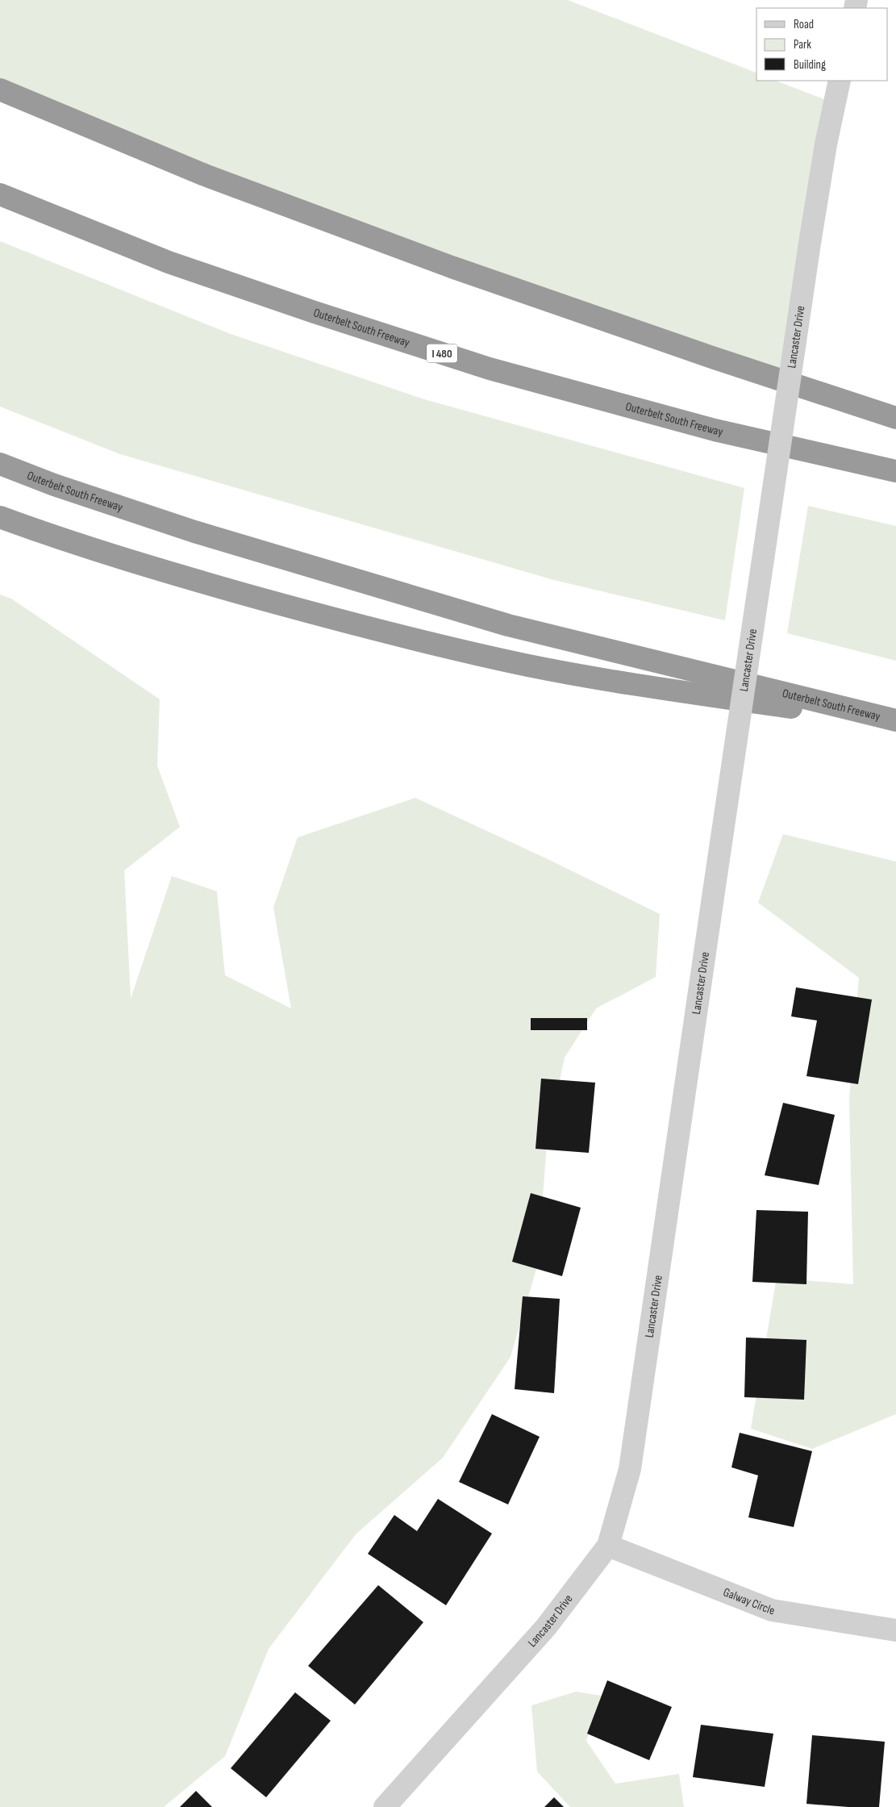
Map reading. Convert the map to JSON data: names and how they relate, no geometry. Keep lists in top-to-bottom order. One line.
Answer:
{"streets":{"highway":["Outerbelt South Freeway","I 480"],"street":["Lancaster Drive","Galway Circle"]},"crossings":[["Lancaster Drive","Galway Circle"]],"legend":["Road","Park","Building"]}
